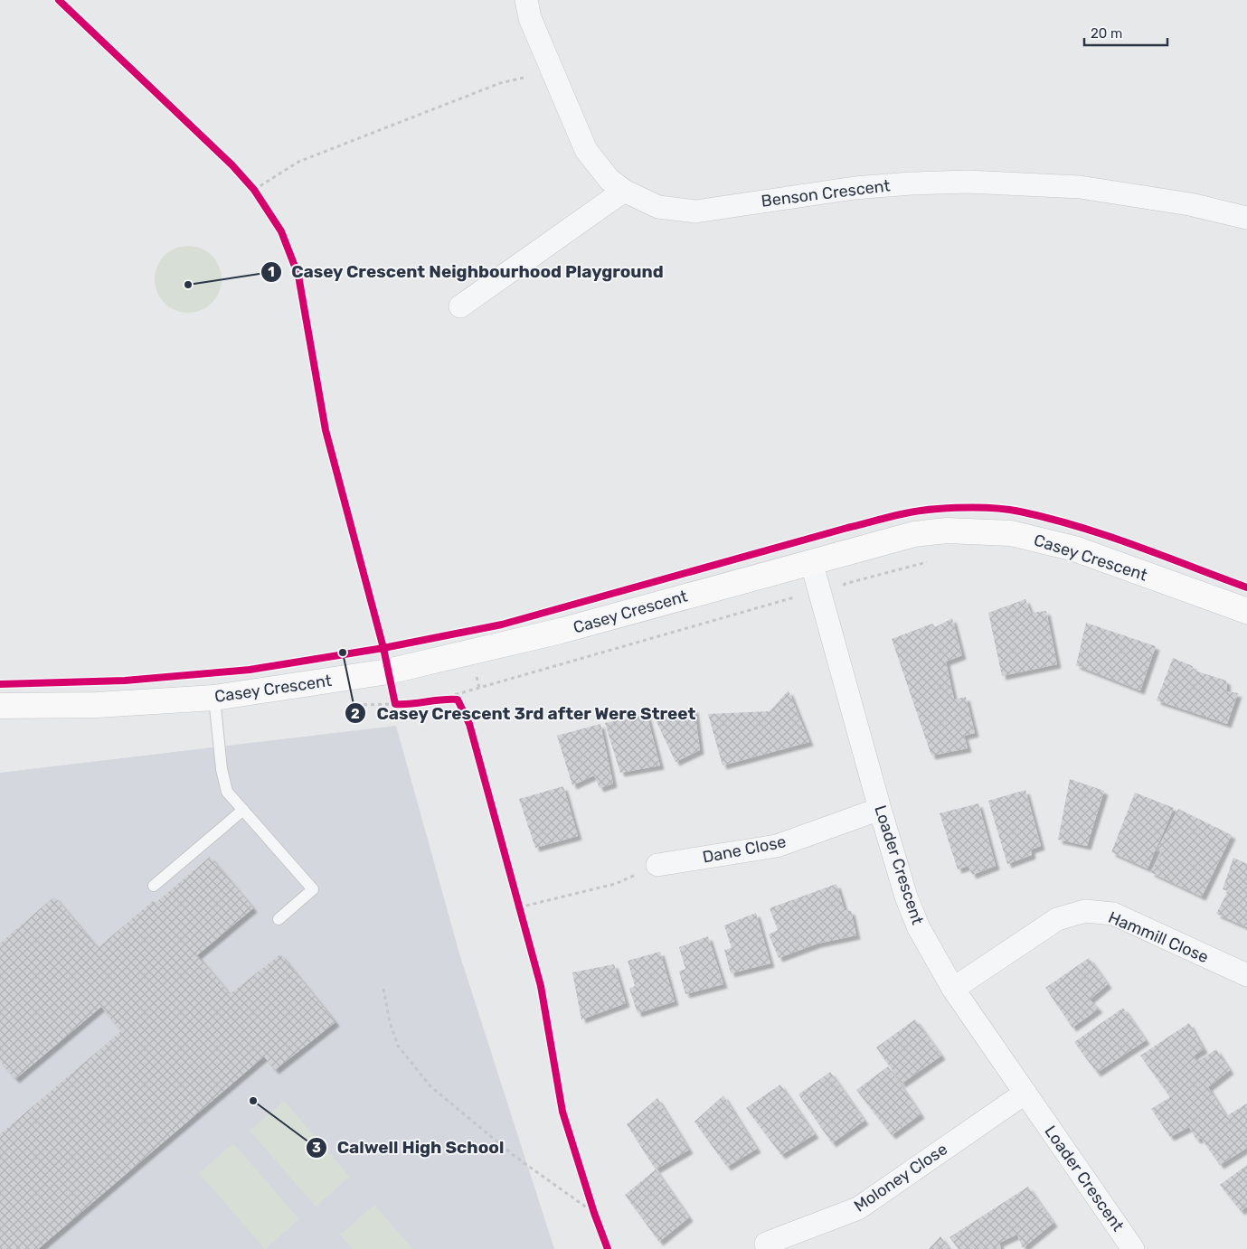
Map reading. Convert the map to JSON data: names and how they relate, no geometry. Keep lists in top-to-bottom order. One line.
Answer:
{"streets":{"street":["Benson Crescent","Casey Crescent","Dane Close","Loader Crescent","Hammill Close","Moloney Close"]},"crossings":[["Casey Crescent","Loader Crescent"],["Dane Close","Loader Crescent"],["Loader Crescent","Hammill Close"],["Loader Crescent","Moloney Close"]],"places":["Casey Crescent Neighbourhood Playground","Casey Crescent 3rd after Were Street","Calwell High School"],"scale_bar":"20 m"}
